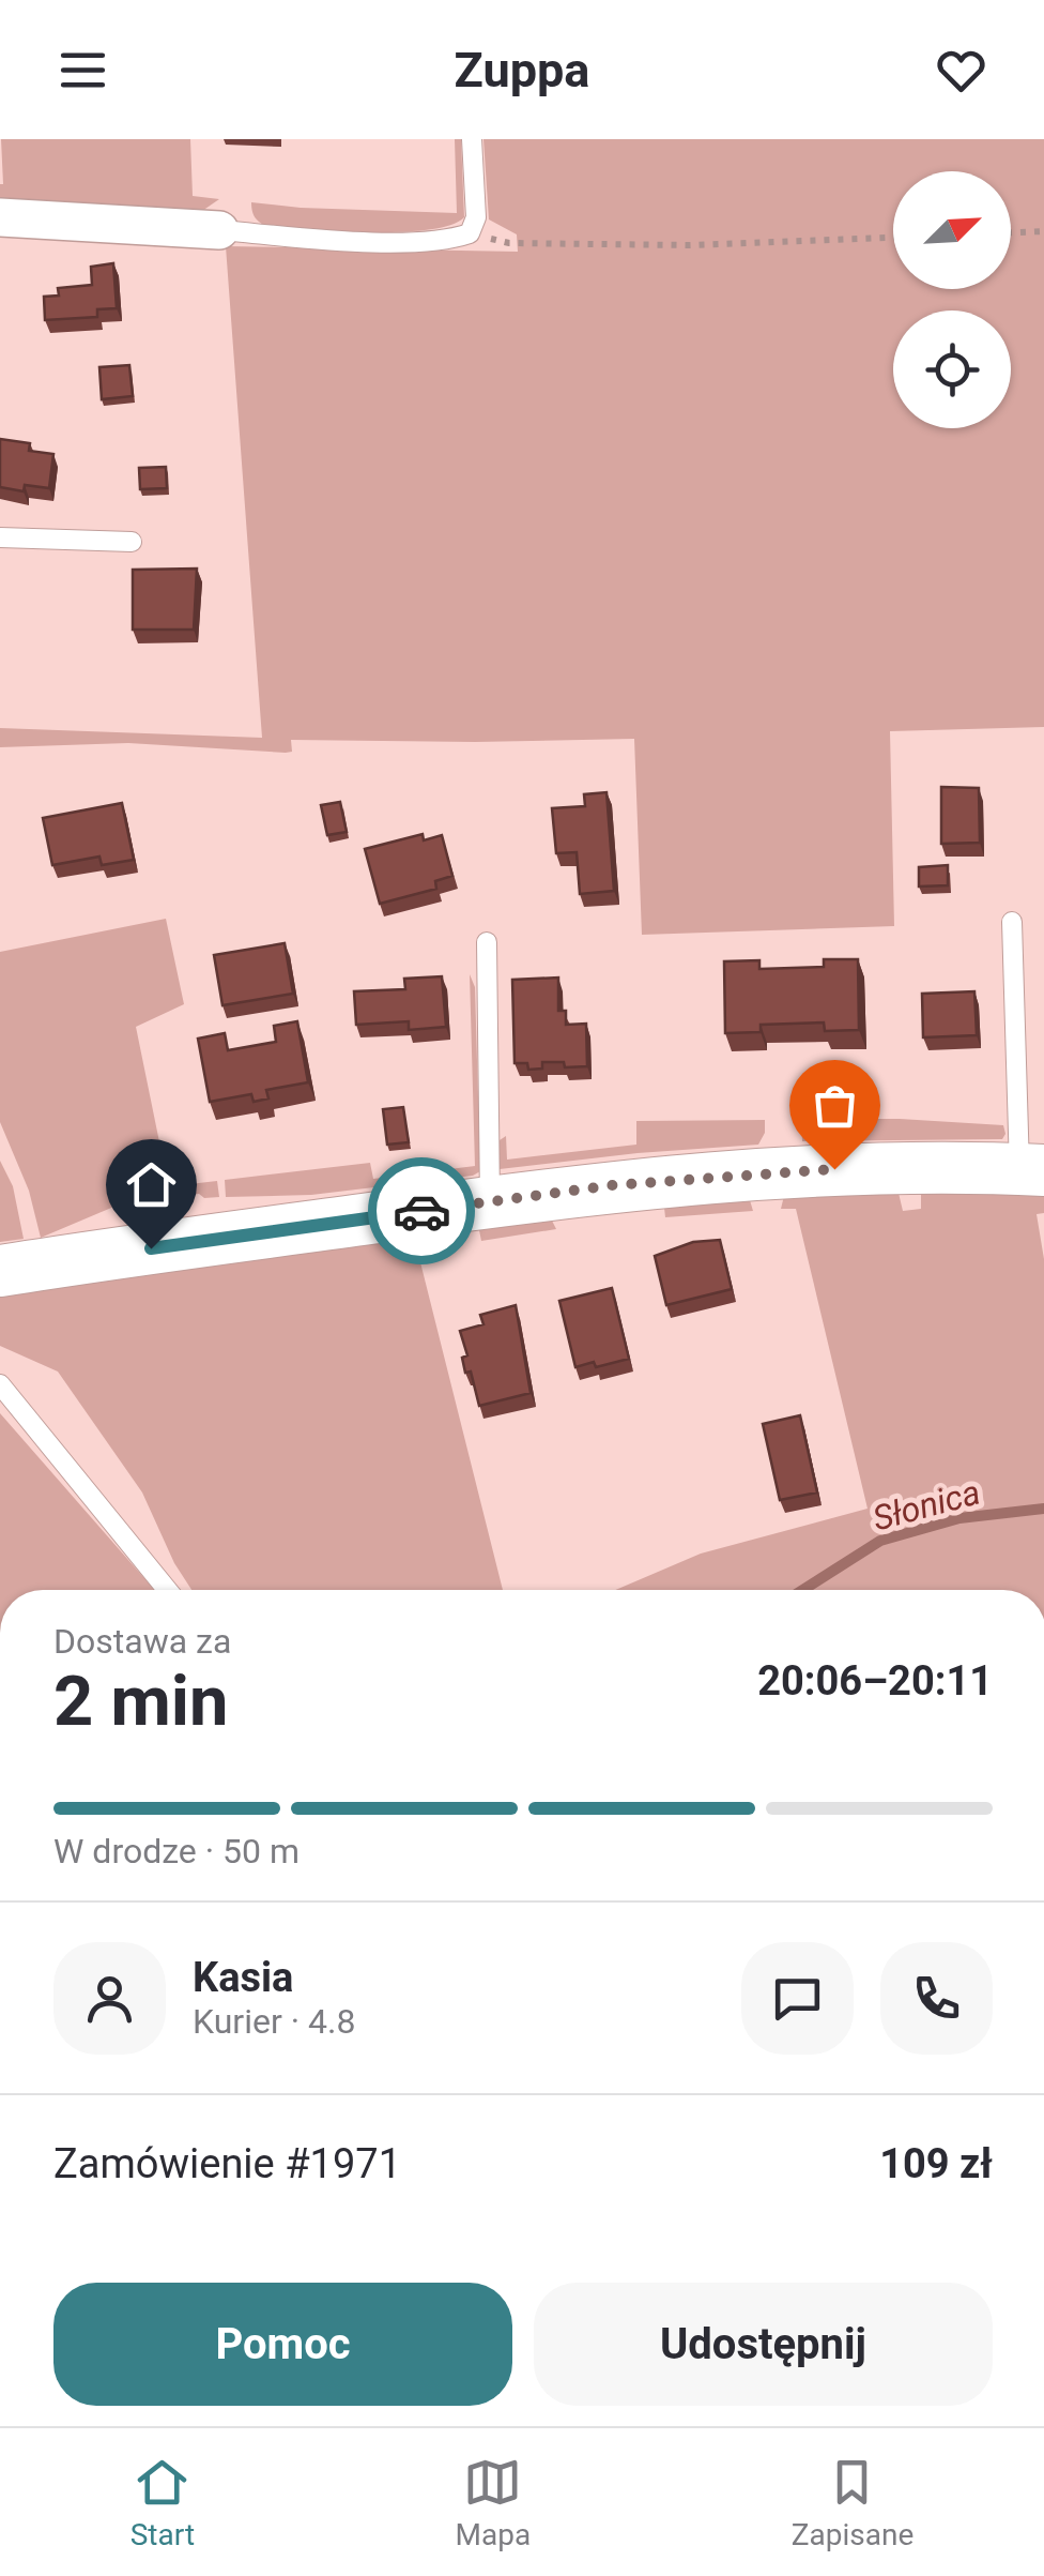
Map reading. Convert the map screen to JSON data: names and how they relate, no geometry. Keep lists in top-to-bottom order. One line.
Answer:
{"water":["Słonica"],"north":"top right","page":{"header":"Zuppa","heading":["2 min","Dostawa za","20:06–20:11"],"panel":["Kasia","Kurier · 4.8","Zamówienie #1971","109 zł"],"bar":"W drodze · 50 m","buttons":["Pomoc","Udostępnij"],"tabs":["Start","Mapa","Zapisane"]}}
